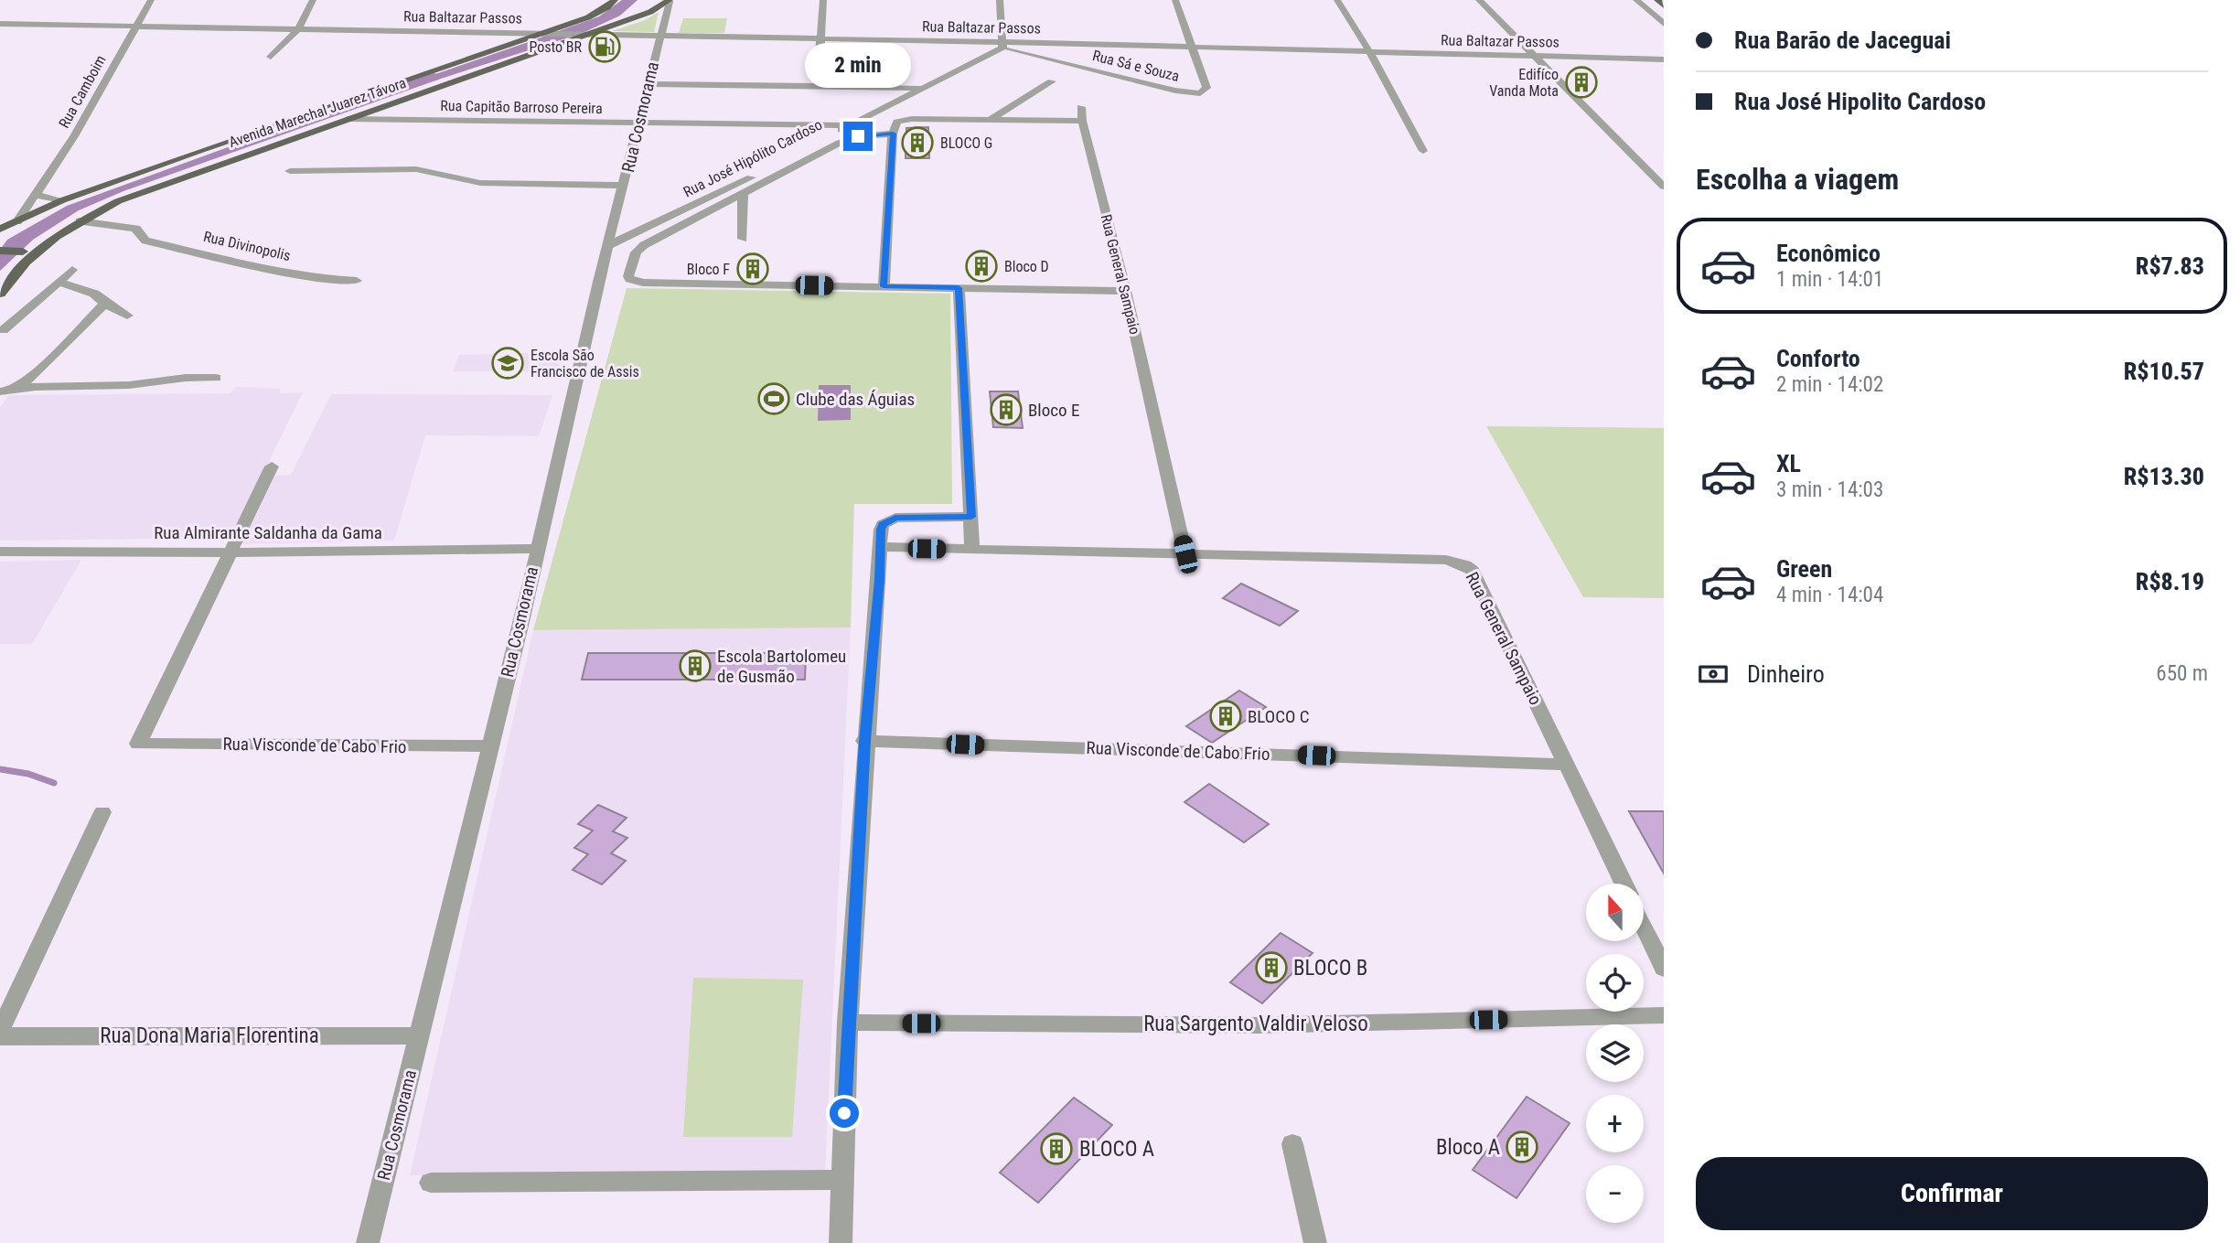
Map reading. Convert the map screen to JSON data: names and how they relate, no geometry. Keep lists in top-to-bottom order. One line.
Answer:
{"streets":{"main road":["Avenida Marechal Juarez Távora"],"street":["Rua Baltazar Passos","Rua Sá e Souza","Rua Camboim","Rua Capitão Barroso Pereira","Rua Cosmorama","Rua José Hipólito Cardoso","Rua Divinopolis","Rua General Sampaio","Rua Almirante Saldanha da Gama","Rua Visconde de Cabo Frio","Rua Sargento Valdir Veloso","Rua Dona Maria Florentina"]},"crossings":[["Rua Baltazar Passos","Rua Sá e Souza"],["Rua Baltazar Passos","Rua Camboim"],["Rua Baltazar Passos","Avenida Marechal Juarez Távora"],["Rua Baltazar Passos","Rua Cosmorama"],["Rua Baltazar Passos","Rua José Hipólito Cardoso"],["Rua Sá e Souza","Rua José Hipólito Cardoso"],["Rua Camboim","Avenida Marechal Juarez Távora"],["Rua Capitão Barroso Pereira","Avenida Marechal Juarez Távora"],["Rua Capitão Barroso Pereira","Rua Cosmorama"],["Rua Capitão Barroso Pereira","Rua José Hipólito Cardoso"],["Avenida Marechal Juarez Távora","Rua Cosmorama"],["Avenida Marechal Juarez Távora","Rua Divinopolis"],["Rua Cosmorama","Rua José Hipólito Cardoso"],["Rua Cosmorama","Rua Almirante Saldanha da Gama"],["Rua Cosmorama","Rua Visconde de Cabo Frio"],["Rua Cosmorama","Rua Dona Maria Florentina"],["Rua General Sampaio","Rua Visconde de Cabo Frio"],["Rua Almirante Saldanha da Gama","Rua Visconde de Cabo Frio"]],"places":{"fuel station":["Posto BR"],"building":["Edifíco Vanda Mota","BLOCO G","Bloco D","Bloco F","Bloco E","Escola Bartolomeu de Gusmão","BLOCO C","BLOCO B","Bloco A","BLOCO A"],"school or university":["Escola São Francisco de Assis"],"sports":["Clube das Águias"]},"north":"top","page":{"banner":["Rua Barão de Jaceguai","Rua José Hipolito Cardoso"],"bubble":"2 min","heading":"Escolha a viagem","list":[{"name":"Econômico","note":"1 min · 14:01","value":"R$7.83"},{"name":"Conforto","note":"2 min · 14:02","value":"R$10.57"},{"name":"XL","note":"3 min · 14:03","value":"R$13.30"},{"name":"Green","note":"4 min · 14:04","value":"R$8.19"}],"pay":["Dinheiro","650 m"],"map_buttons":["+","−"],"buttons":"Confirmar"}}
